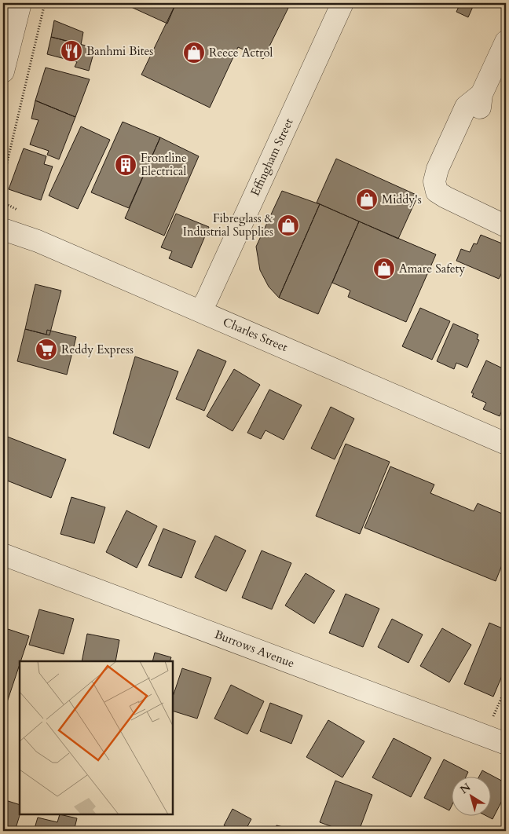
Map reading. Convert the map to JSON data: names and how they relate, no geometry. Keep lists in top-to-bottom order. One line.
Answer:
{"streets":{"street":["Effingham Street","Charles Street","Burrows Avenue"]},"crossings":[["Effingham Street","Charles Street"]],"places":{"restaurant":["Banhmi Bites"],"shop":["Reece Actrol","Middy's","Fibreglass & Industrial Supplies","Amare Safety"],"building":["Frontline Electrical"],"supermarket":["Reddy Express"]},"north":"top left"}
